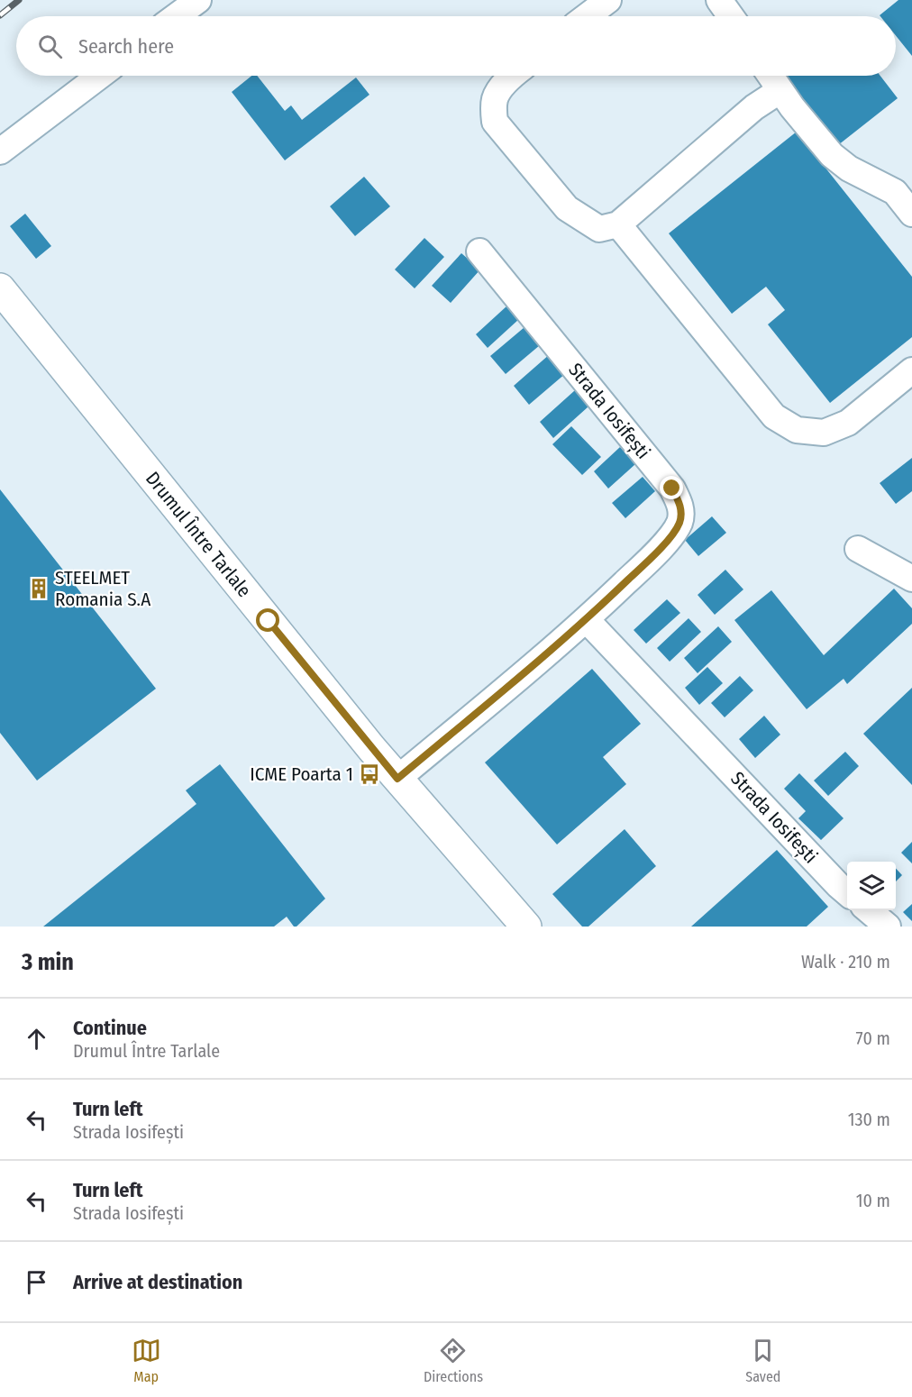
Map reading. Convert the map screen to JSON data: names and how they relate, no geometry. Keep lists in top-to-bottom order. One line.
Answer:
{"streets":{"main road":["Drumul Între Tarlale"],"street":["Strada Iosifești"]},"crossings":[["Strada Iosifești","Drumul Între Tarlale"]],"places":{"building":["STEELMET Romania S.A"],"bus stop":["ICME Poarta 1"]},"page":{"search":"Search here","heading":["3 min","Walk · 210 m"],"list":[["Continue","Drumul Între Tarlale","70 m"],["Turn left","Strada Iosifești","130 m"],["Turn left","Strada Iosifești","10 m"],"Arrive at destination"],"nav":["Map","Directions","Saved"]}}
